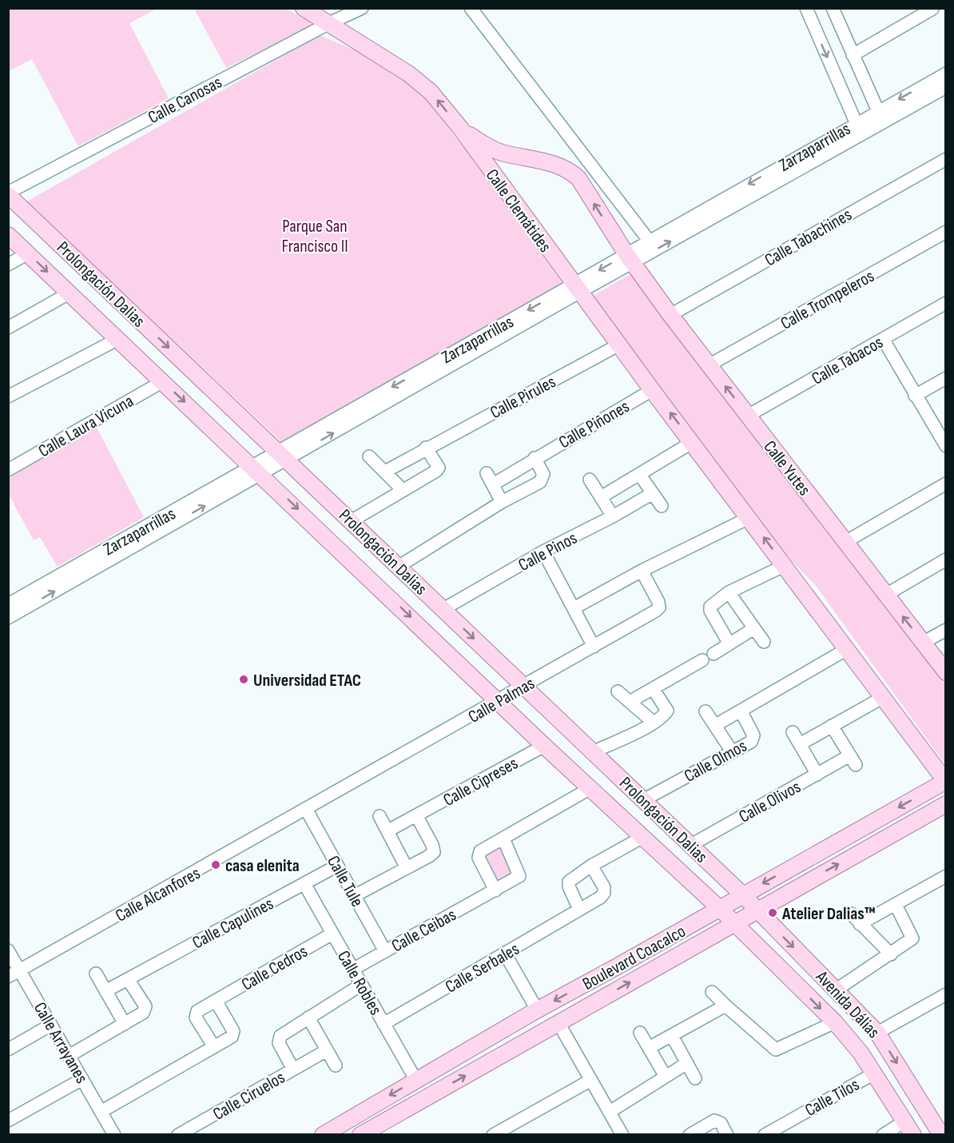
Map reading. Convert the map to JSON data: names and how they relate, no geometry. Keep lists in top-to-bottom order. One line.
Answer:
{"streets":{"main road":["Calle Clemátides","Prolongación Dalias","Calle Yutes","Boulevard Coacalco","Avenida Dálias"],"street":["Calle Canosas","Zarzaparrillas","Calle Tabachines","Calle Trompeleros","Calle Tabacos","Calle Pirules","Calle Piñones","Calle Laura Vicuna","Calle Pinos","Calle Palmas","Calle Olmos","Calle Cipreses","Calle Olivos","Calle Tule","Calle Alcanfores","Calle Capulines","Calle Ceibas","Calle Cedros","Calle Serbales","Calle Robles","Calle Arrayanes","Calle Ciruelos","Calle Tilos"]},"crossings":[["Calle Canosas","Calle Clemátides"],["Calle Canosas","Prolongación Dalias"],["Zarzaparrillas","Calle Clemátides"],["Zarzaparrillas","Prolongación Dalias"],["Zarzaparrillas","Calle Yutes"],["Calle Clemátides","Calle Yutes"],["Calle Tabachines","Calle Yutes"],["Prolongación Dalias","Calle Laura Vicuna"],["Prolongación Dalias","Calle Pinos"],["Prolongación Dalias","Calle Palmas"],["Prolongación Dalias","Calle Olmos"],["Prolongación Dalias","Calle Cipreses"],["Prolongación Dalias","Calle Olivos"],["Prolongación Dalias","Boulevard Coacalco"],["Prolongación Dalias","Avenida Dálias"],["Calle Trompeleros","Calle Yutes"],["Calle Tabacos","Calle Yutes"],["Calle Palmas","Calle Tule"],["Calle Palmas","Calle Alcanfores"],["Calle Tule","Calle Alcanfores"],["Calle Tule","Calle Capulines"],["Calle Tule","Calle Ceibas"],["Calle Alcanfores","Calle Arrayanes"],["Calle Capulines","Calle Robles"],["Calle Ceibas","Calle Robles"],["Boulevard Coacalco","Calle Robles"],["Boulevard Coacalco","Avenida Dálias"],["Calle Cedros","Calle Robles"],["Calle Serbales","Calle Robles"],["Calle Robles","Calle Ciruelos"],["Avenida Dálias","Calle Tilos"]],"parks":["Parque San Francisco II"],"places":["Universidad ETAC","casa elenita","Atelier Dalias™"]}
